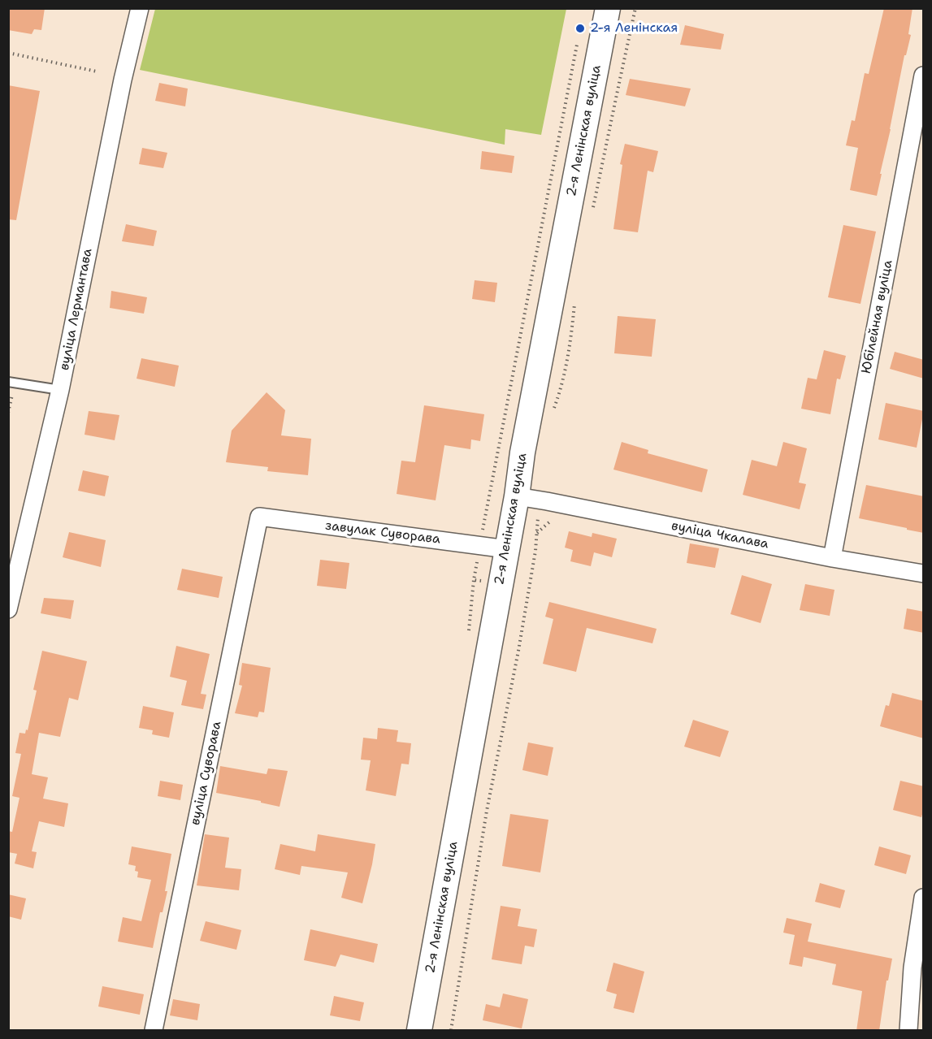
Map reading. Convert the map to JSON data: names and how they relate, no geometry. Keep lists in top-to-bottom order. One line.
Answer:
{"streets":{"main road":["2-я Ленінская вуліца"],"street":["вуліца Лермантава","Юбілейная вуліца","завулак Суворава","вуліца Чкалава","вуліца Суворава"]},"crossings":[["2-я Ленінская вуліца","завулак Суворава"],["2-я Ленінская вуліца","вуліца Чкалава"],["Юбілейная вуліца","вуліца Чкалава"],["завулак Суворава","вуліца Суворава"]],"places":["2-я Ленінская"]}
